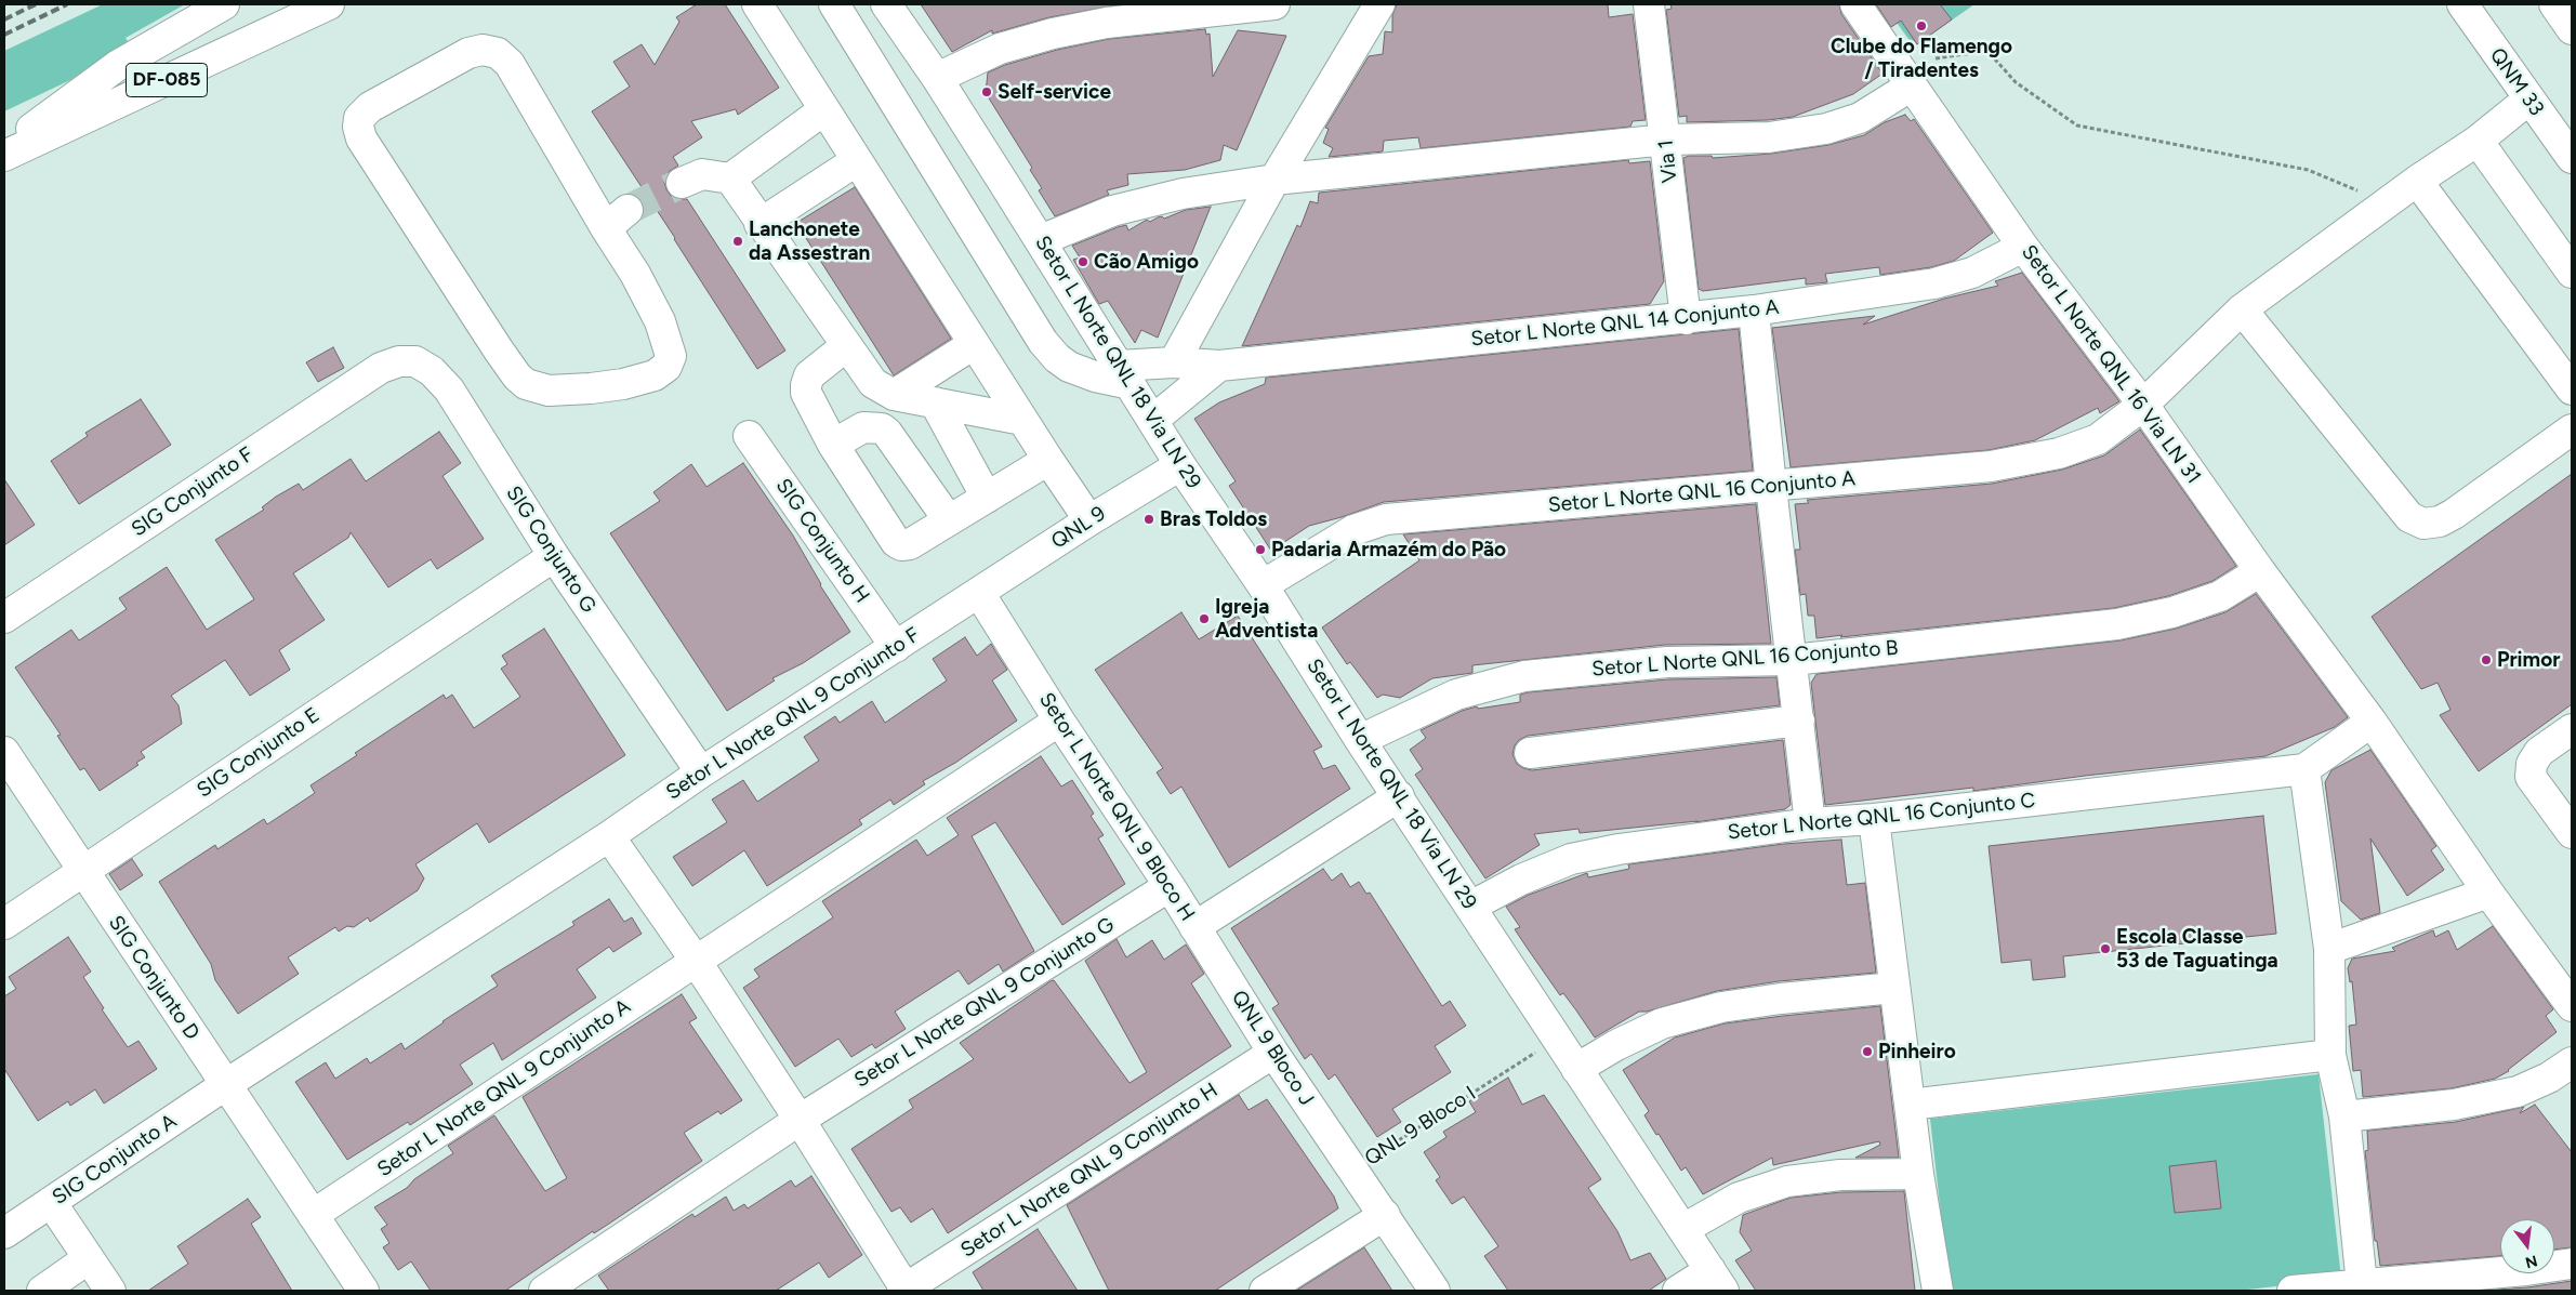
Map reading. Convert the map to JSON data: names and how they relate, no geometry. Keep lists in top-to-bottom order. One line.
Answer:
{"streets":{"street":["DF-085","QNM 33","Via 1","Setor L Norte QNL 14 Conjunto A","Setor L Norte QNL 18 Via LN 29","Setor L Norte QNL 16 Via LN 31","SIG Conjunto F","Setor L Norte QNL 16 Conjunto A","QNL 9","SIG Conjunto H","SIG Conjunto G","Setor L Norte QNL 16 Conjunto B","Setor L Norte QNL 9 Conjunto F","SIG Conjunto E","Setor L Norte QNL 9 Bloco H","Setor L Norte QNL 16 Conjunto C","SIG Conjunto D","Setor L Norte QNL 9 Conjunto G","QNL 9 Bloco J","Setor L Norte QNL 9 Conjunto A","QNL 9 Bloco I","SIG Conjunto A","Setor L Norte QNL 9 Conjunto H"]},"crossings":[["QNM 33","Setor L Norte QNL 16 Conjunto A"],["Via 1","Setor L Norte QNL 14 Conjunto A"],["Setor L Norte QNL 14 Conjunto A","Setor L Norte QNL 18 Via LN 29"],["Setor L Norte QNL 14 Conjunto A","Setor L Norte QNL 16 Via LN 31"],["Setor L Norte QNL 18 Via LN 29","Setor L Norte QNL 16 Conjunto A"],["Setor L Norte QNL 18 Via LN 29","QNL 9"],["Setor L Norte QNL 18 Via LN 29","Setor L Norte QNL 16 Conjunto B"],["Setor L Norte QNL 18 Via LN 29","Setor L Norte QNL 9 Bloco H"],["Setor L Norte QNL 18 Via LN 29","Setor L Norte QNL 16 Conjunto C"],["Setor L Norte QNL 18 Via LN 29","QNL 9 Bloco I"],["Setor L Norte QNL 16 Via LN 31","Setor L Norte QNL 16 Conjunto A"],["Setor L Norte QNL 16 Via LN 31","Setor L Norte QNL 16 Conjunto B"],["SIG Conjunto F","SIG Conjunto G"],["QNL 9","Setor L Norte QNL 9 Conjunto F"],["QNL 9","Setor L Norte QNL 9 Bloco H"],["SIG Conjunto H","Setor L Norte QNL 9 Conjunto F"],["SIG Conjunto G","Setor L Norte QNL 9 Conjunto F"],["SIG Conjunto G","SIG Conjunto E"],["Setor L Norte QNL 9 Conjunto F","Setor L Norte QNL 9 Bloco H"],["SIG Conjunto E","SIG Conjunto D"],["Setor L Norte QNL 9 Bloco H","Setor L Norte QNL 9 Conjunto G"],["Setor L Norte QNL 9 Bloco H","QNL 9 Bloco J"],["SIG Conjunto D","Setor L Norte QNL 9 Conjunto A"],["SIG Conjunto D","SIG Conjunto A"],["QNL 9 Bloco J","QNL 9 Bloco I"],["QNL 9 Bloco J","Setor L Norte QNL 9 Conjunto H"]],"places":["Clube do Flamengo / Tiradentes","Self-service","Lanchonete da Assestran","Cão Amigo","Bras Toldos","Padaria Armazém do Pão","Igreja Adventista","Primor","Escola Classe 53 de Taguatinga","Pinheiro"],"north":"bottom"}
